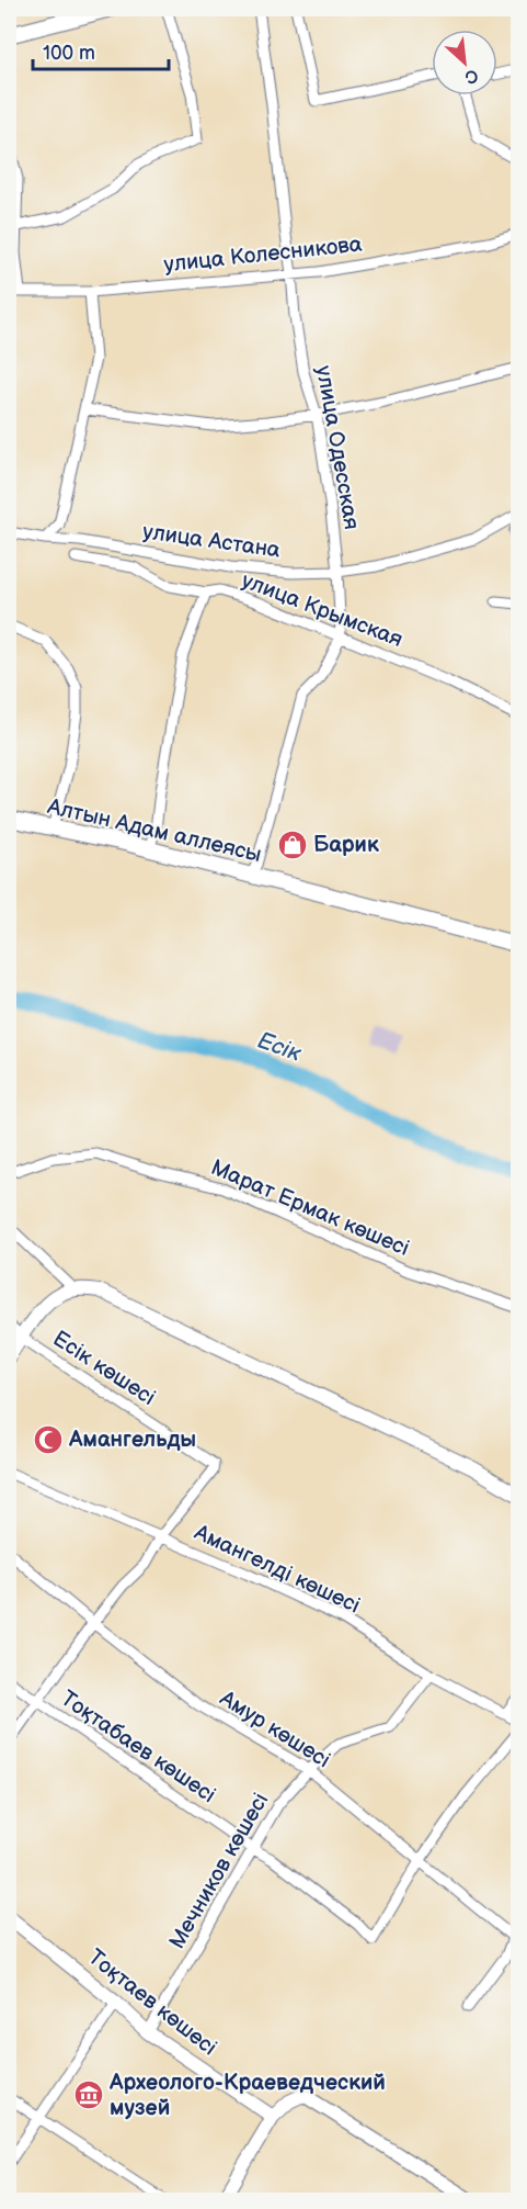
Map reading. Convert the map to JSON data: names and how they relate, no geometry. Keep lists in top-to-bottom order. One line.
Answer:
{"streets":{"main road":["Алтын Адам аллеясы"],"street":["улица Колесникова","улица Одесская","улица Астана","улица Крымская","Марат Ермак көшесі","Есік көшесі","Амангелді көшесі","Амур көшесі","Тоқтабаев көшесі","Мечников көшесі","Тоқтаев көшесі"]},"crossings":[["улица Колесникова","улица Одесская"],["улица Одесская","улица Астана"],["улица Одесская","улица Крымская"],["улица Одесская","Алтын Адам аллеясы"],["улица Крымская","Алтын Адам аллеясы"],["Есік көшесі","Амангелді көшесі"],["Амангелді көшесі","Мечников көшесі"],["Амур көшесі","Тоқтабаев көшесі"],["Амур көшесі","Мечников көшесі"],["Тоқтабаев көшесі","Мечников көшесі"],["Мечников көшесі","Тоқтаев көшесі"]],"water":["Есік"],"places":{"shop":["Барик"],"mosque":["Амангельды"],"museum":["Археолого-Краеведческий музей"]},"scale_bar":"100 m","north":"bottom right"}
